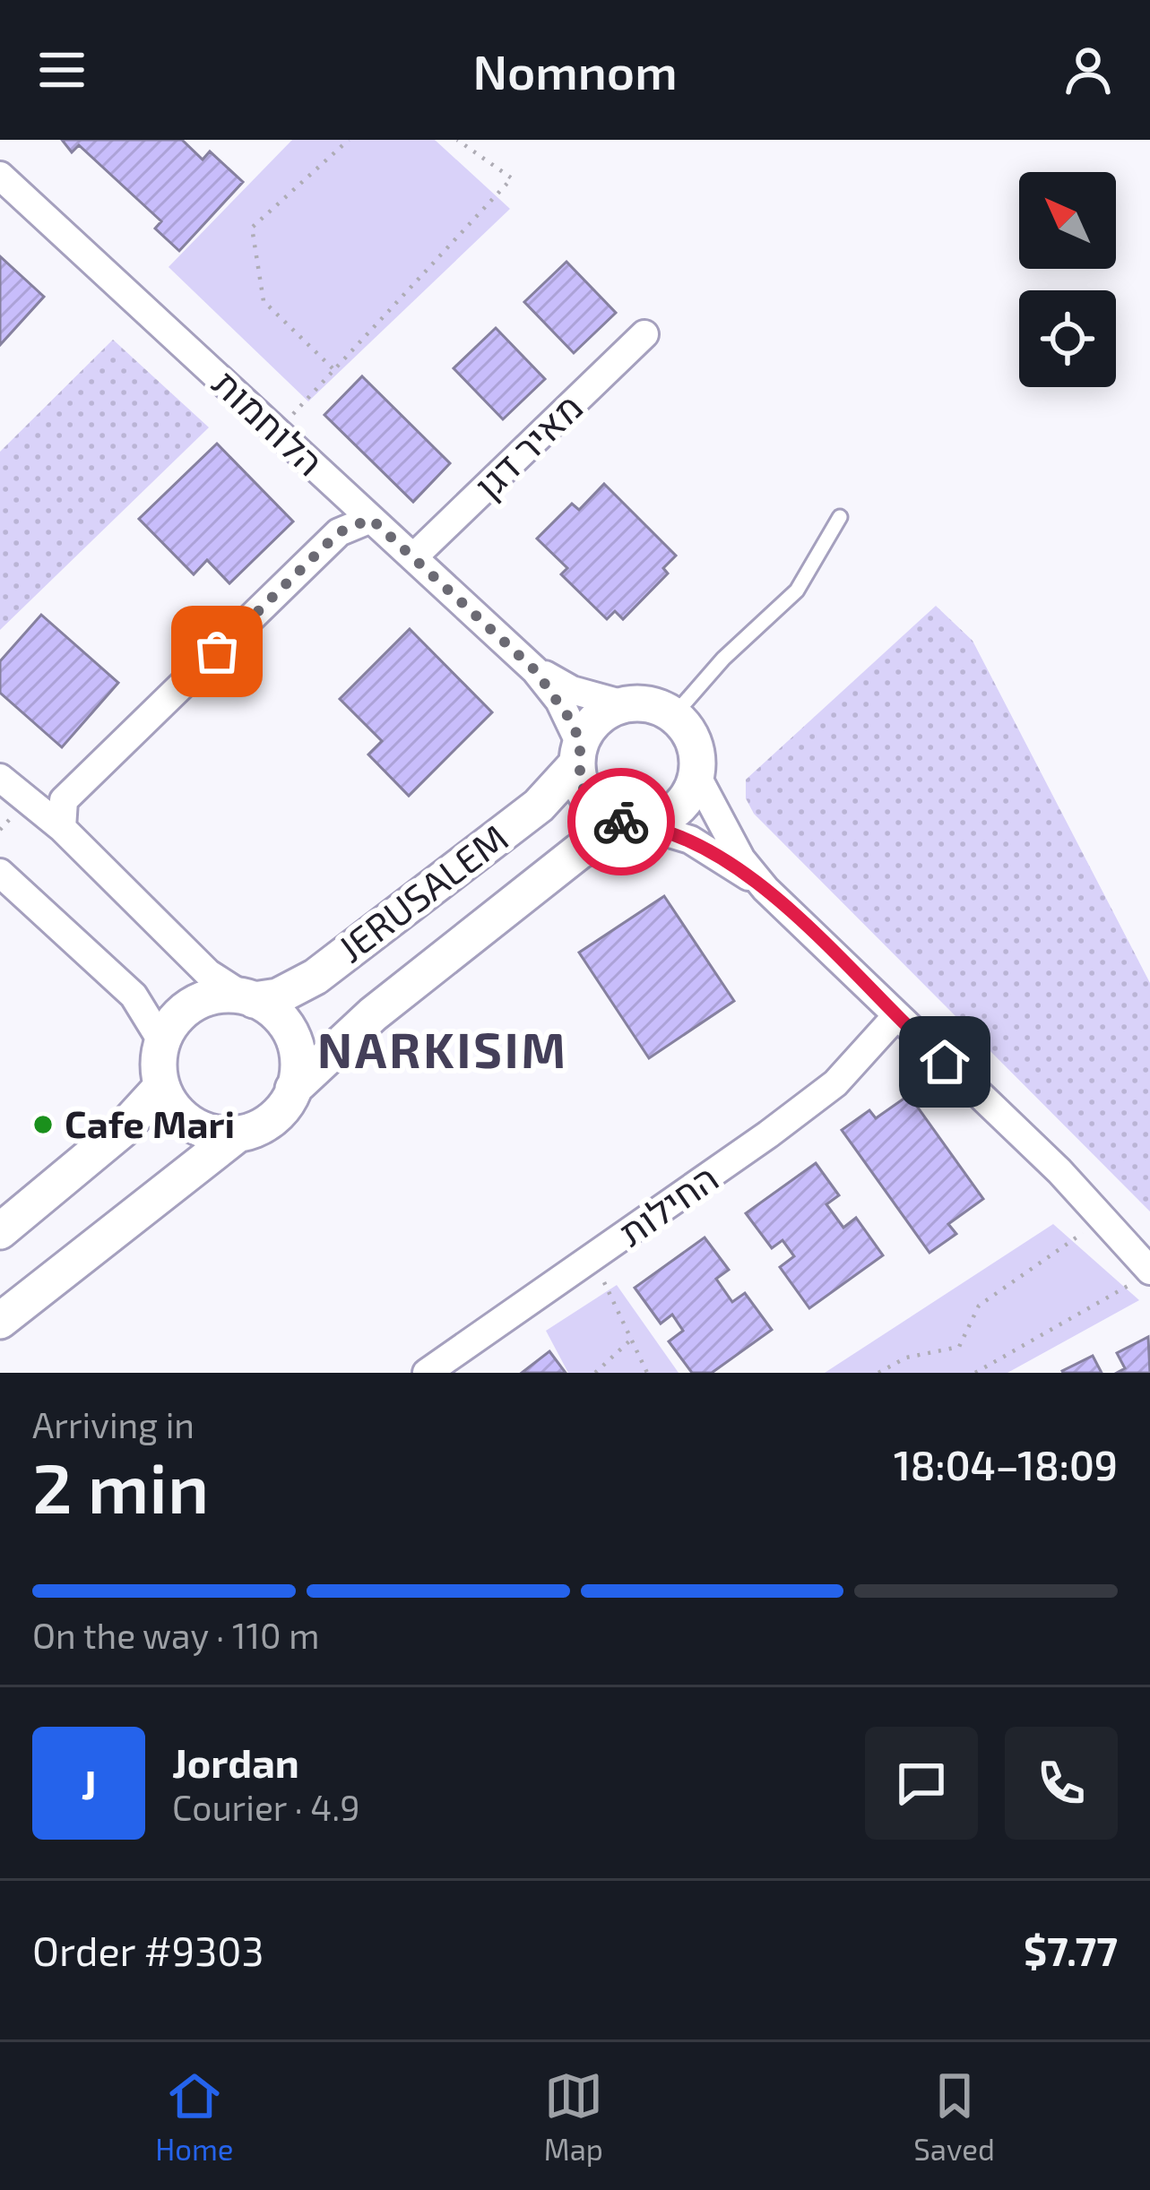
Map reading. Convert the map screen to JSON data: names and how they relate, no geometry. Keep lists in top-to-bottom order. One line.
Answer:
{"streets":{"street":["הלוחמות","מאיר דגן","JERUSALEM","החילות"]},"crossings":[["הלוחמות","מאיר דגן"],["הלוחמות","JERUSALEM"]],"districts":["NARKISIM"],"places":["Cafe Mari"],"north":"top left","page":{"header":"Nomnom","heading":["2 min","Arriving in","18:04–18:09"],"panel":["Jordan","Courier · 4.9","Order #9303","$7.77"],"bar":"On the way · 110 m","round":"J","tabs":["Home","Map","Saved"]}}
